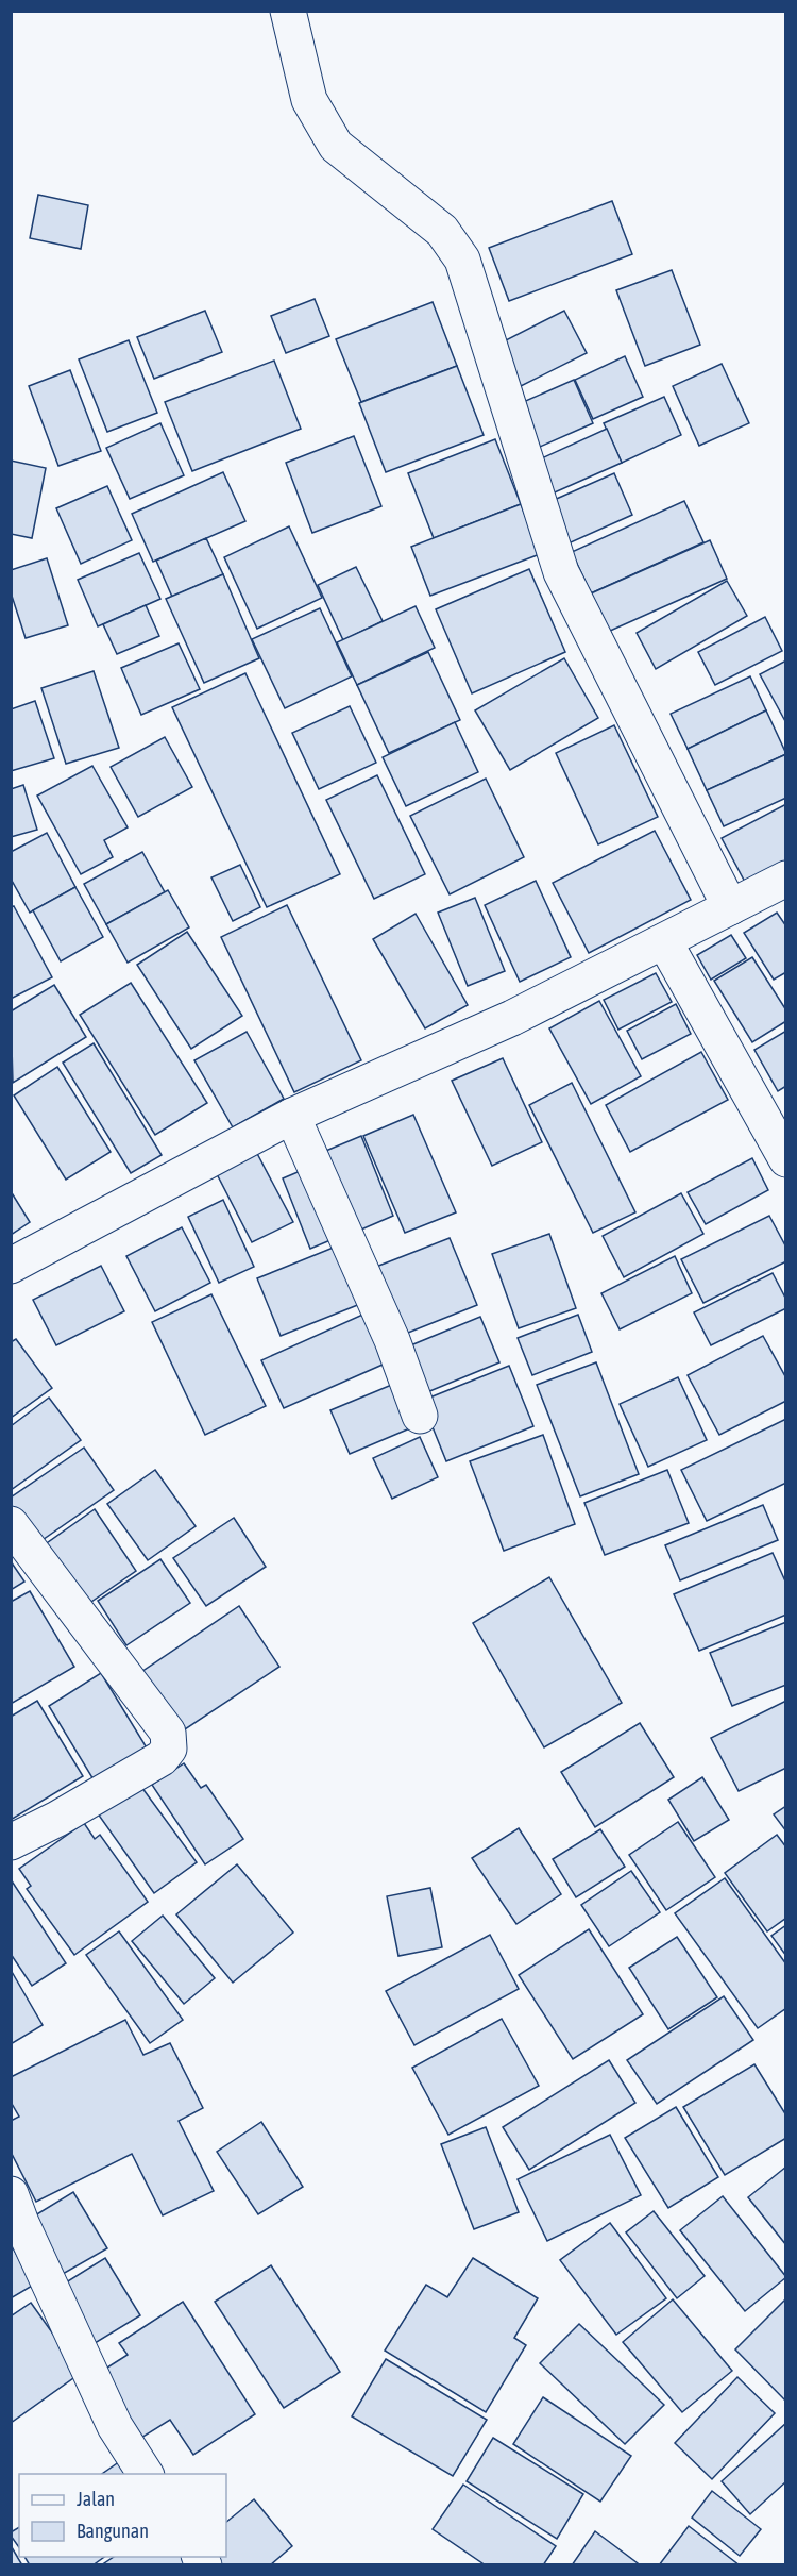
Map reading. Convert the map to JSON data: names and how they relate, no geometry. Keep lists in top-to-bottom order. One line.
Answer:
{"legend":["Jalan","Bangunan"]}
